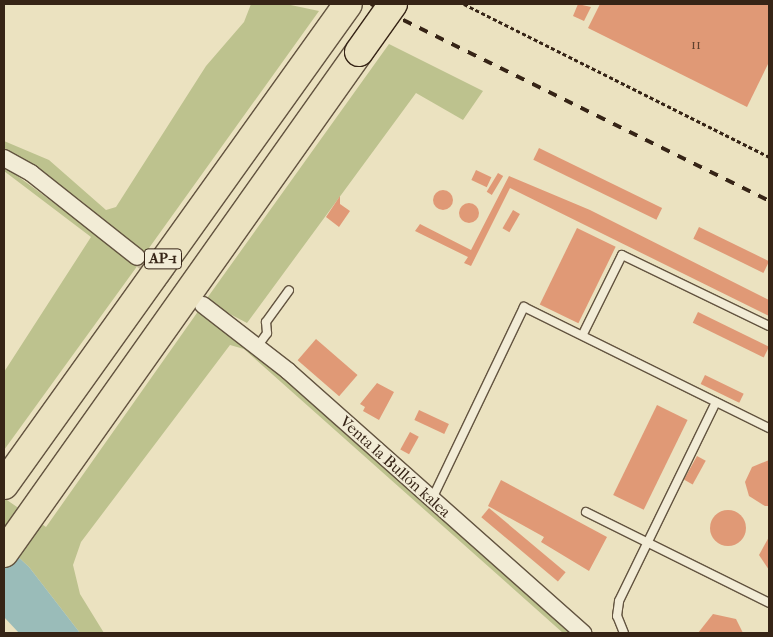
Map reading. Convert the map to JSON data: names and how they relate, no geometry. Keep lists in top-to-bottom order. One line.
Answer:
{"streets":{"highway":["AP-1"],"street":["Venta la Bullón kalea"]},"house_numbers":["11"]}
